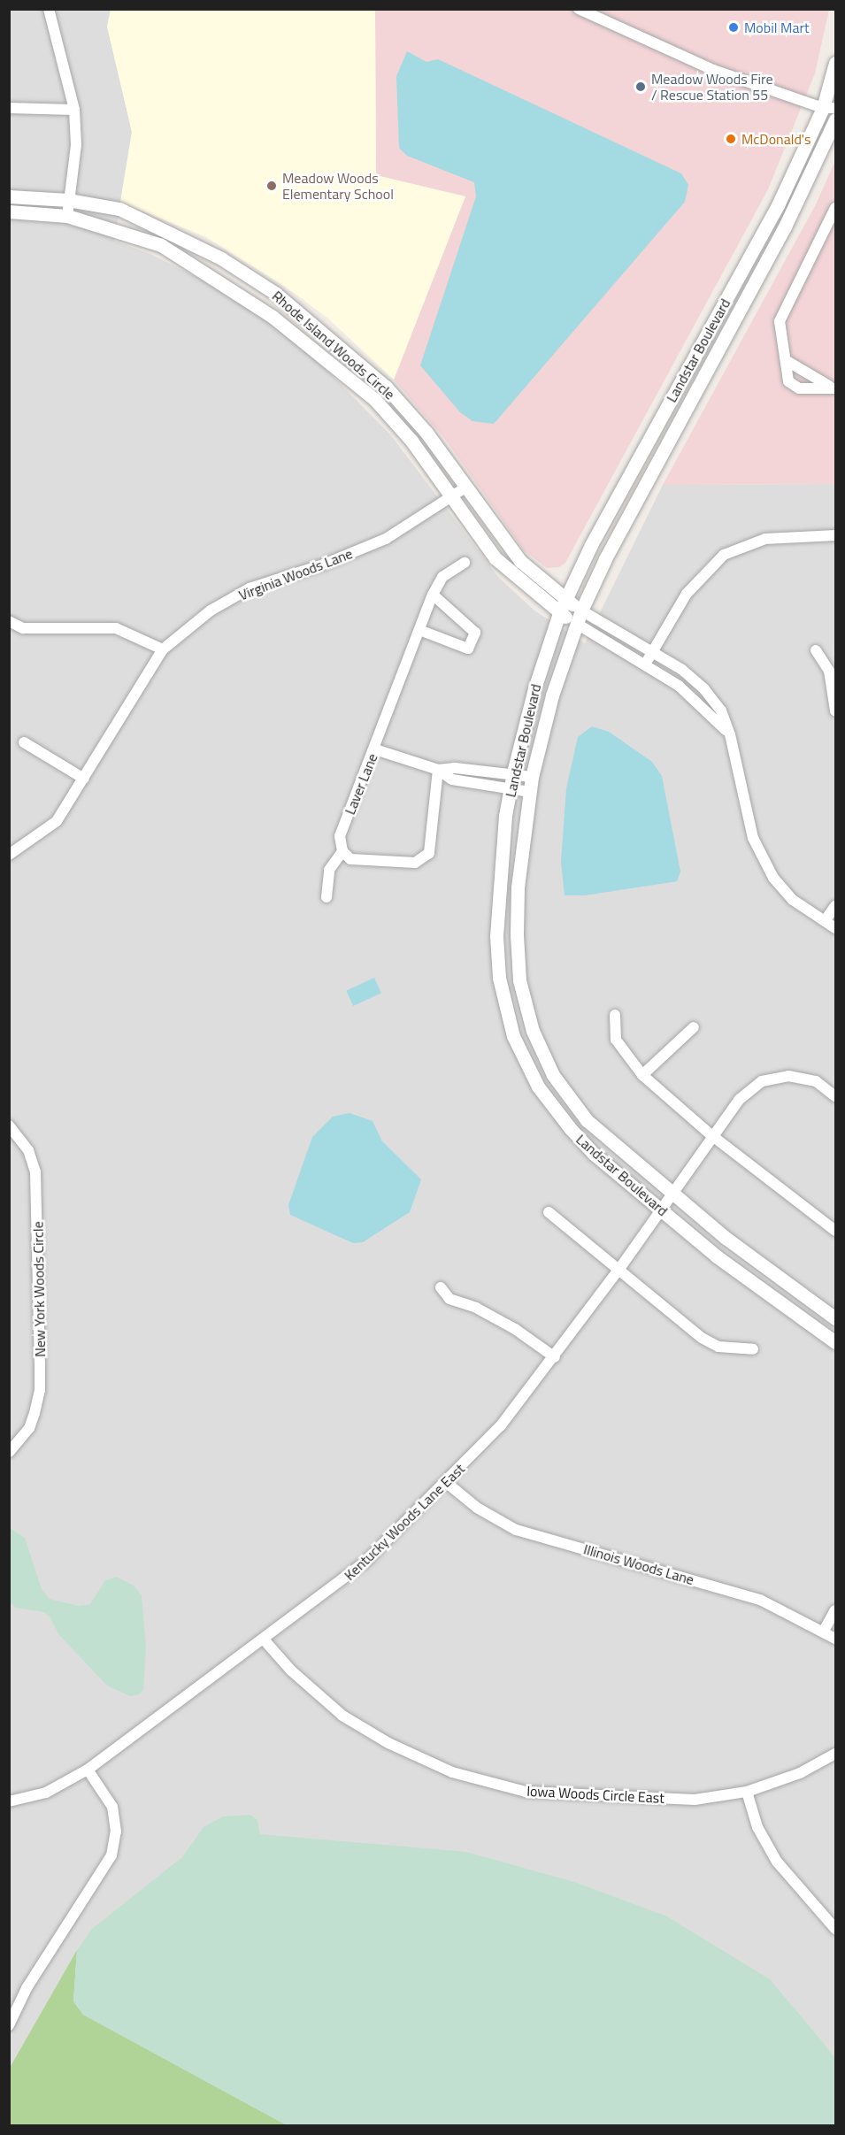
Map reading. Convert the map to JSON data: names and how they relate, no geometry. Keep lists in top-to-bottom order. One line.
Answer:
{"streets":{"street":["Rhode Island Woods Circle","Landstar Boulevard","Virginia Woods Lane","Laver Lane","New York Woods Circle","Kentucky Woods Lane East","Illinois Woods Lane","Iowa Woods Circle East"]},"crossings":[["Rhode Island Woods Circle","Landstar Boulevard"],["Rhode Island Woods Circle","Virginia Woods Lane"],["Landstar Boulevard","Kentucky Woods Lane East"],["Kentucky Woods Lane East","Illinois Woods Lane"],["Kentucky Woods Lane East","Iowa Woods Circle East"]],"places":["Mobil Mart","Meadow Woods Fire / Rescue Station 55","McDonald's","Meadow Woods Elementary School"]}
